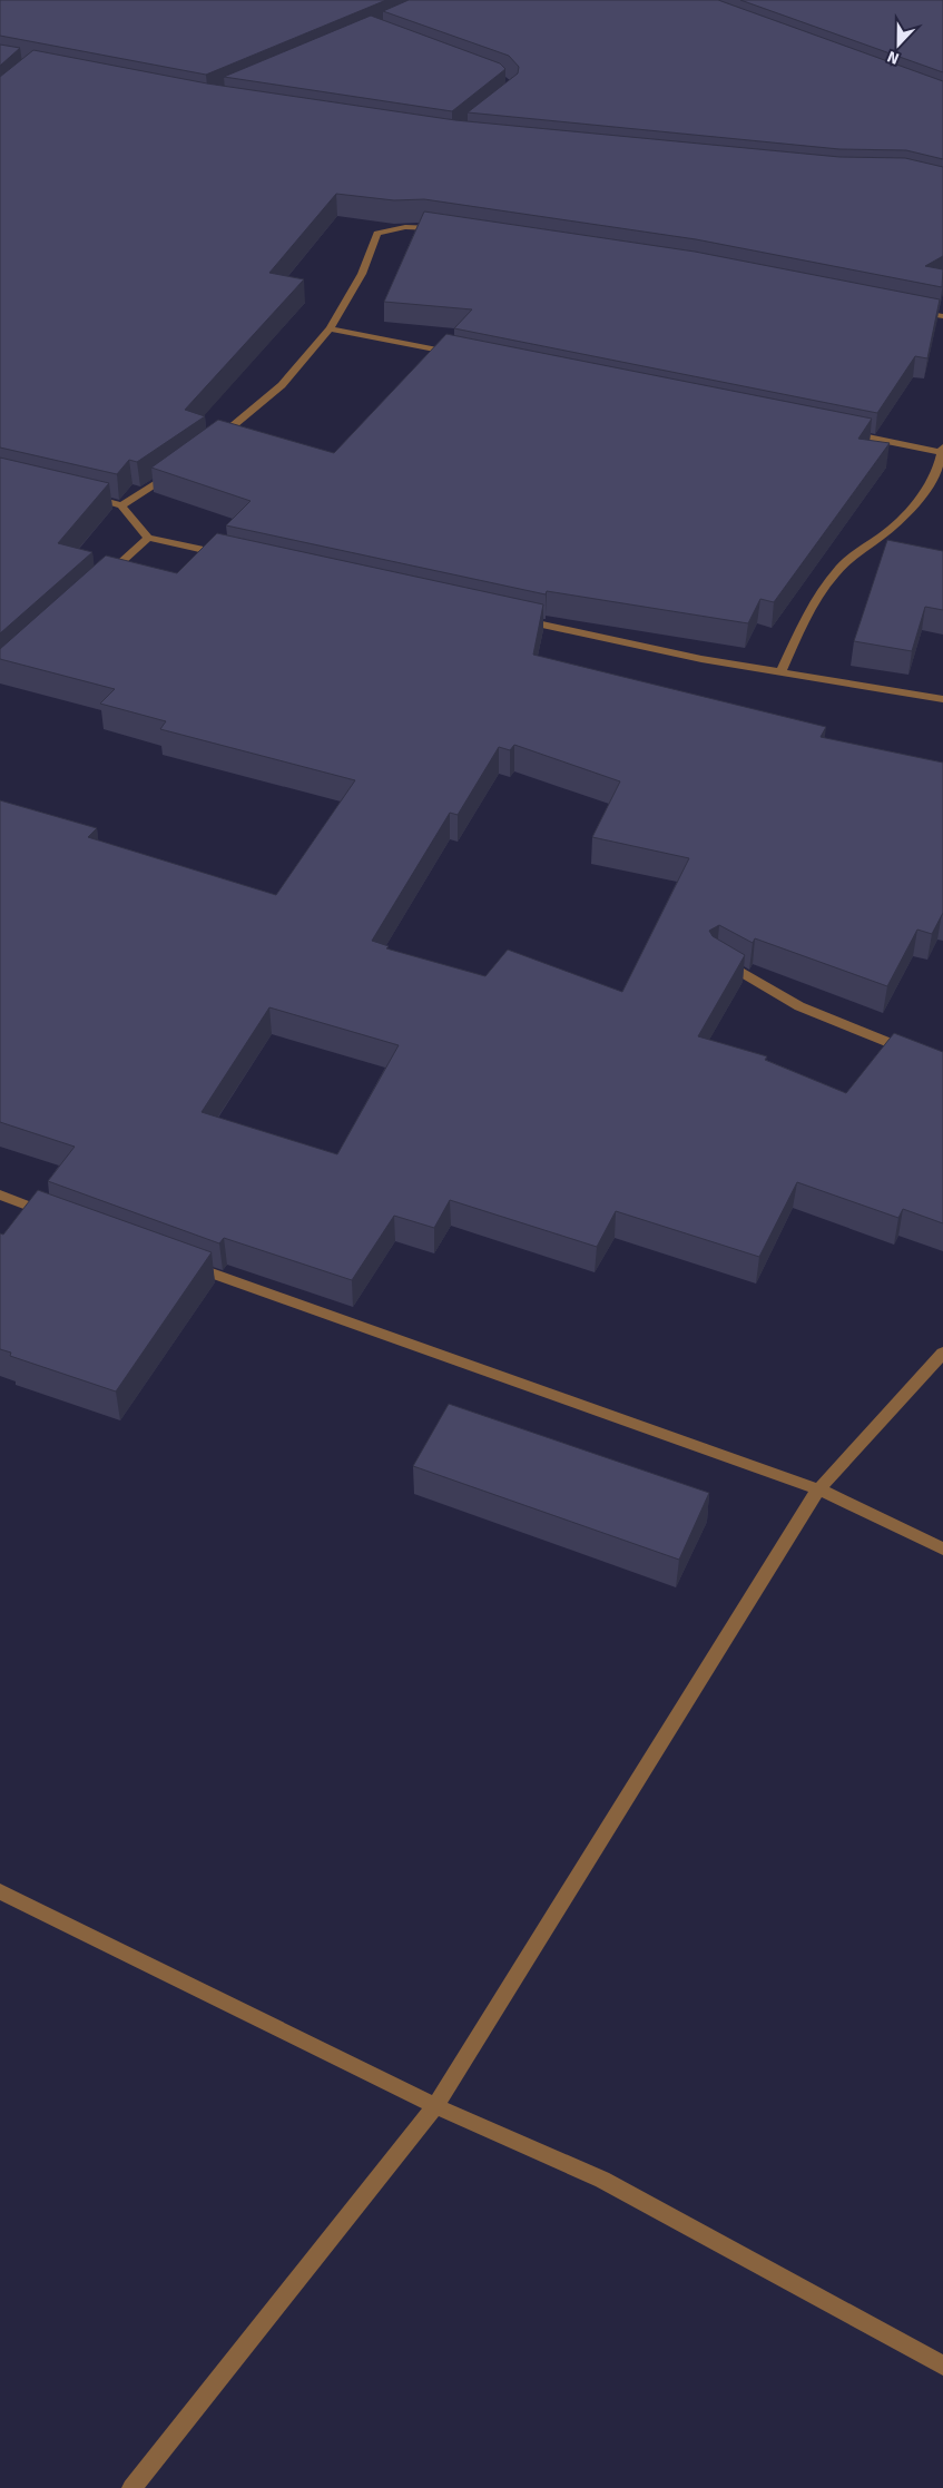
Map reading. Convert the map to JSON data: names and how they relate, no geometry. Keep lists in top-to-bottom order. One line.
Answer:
{"north":"bottom"}
